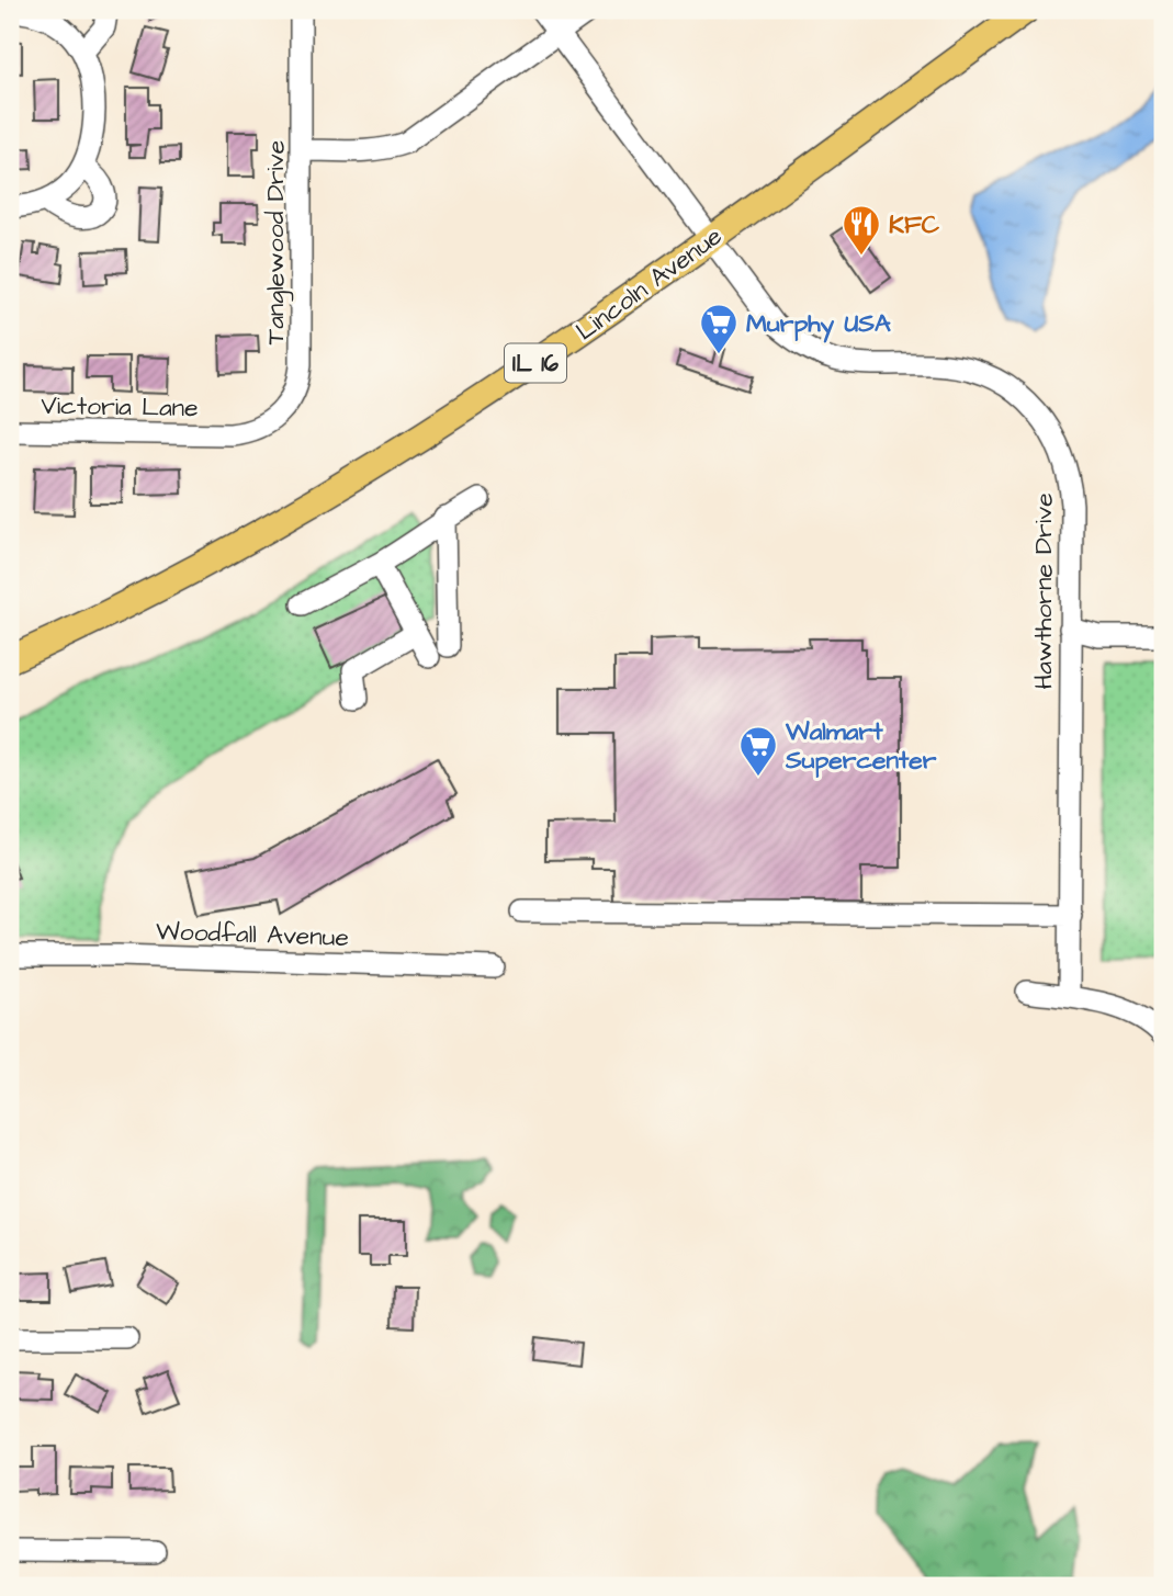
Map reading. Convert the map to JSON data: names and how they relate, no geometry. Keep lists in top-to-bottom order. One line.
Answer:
{"streets":{"main road":["Lincoln Avenue","IL 16"],"street":["Tanglewood Drive","Victoria Lane","Hawthorne Drive","Woodfall Avenue"]},"crossings":[["Tanglewood Drive","Victoria Lane"],["Lincoln Avenue","Hawthorne Drive"]],"places":{"restaurant":["KFC"],"supermarket":["Murphy USA","Walmart Supercenter"]}}
